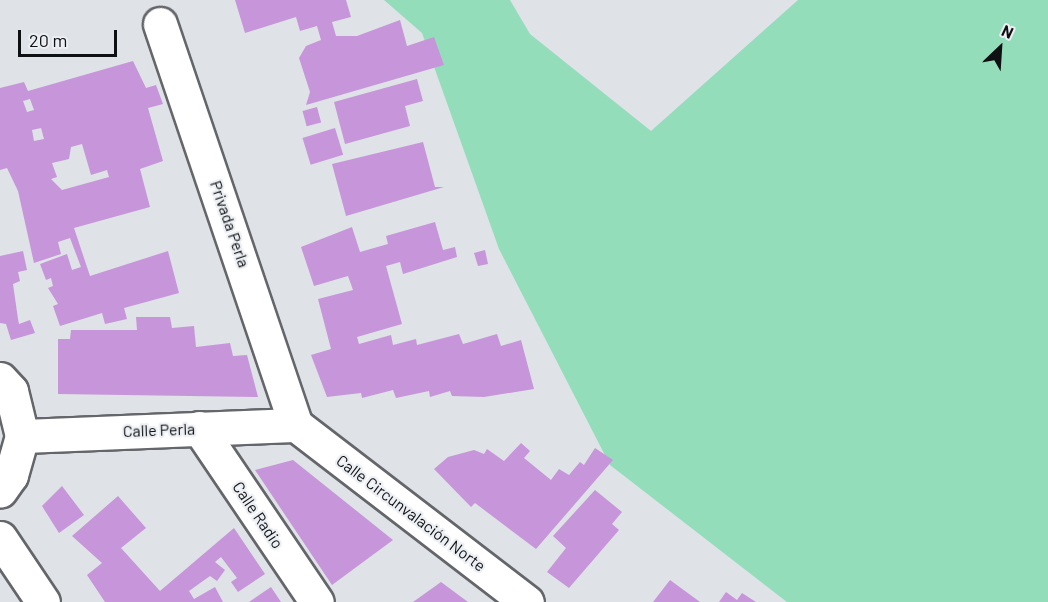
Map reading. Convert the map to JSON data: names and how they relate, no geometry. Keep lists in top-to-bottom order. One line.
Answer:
{"streets":{"street":["Privada Perla","Calle Perla","Calle Circunvalación Norte","Calle Radio"]},"crossings":[["Privada Perla","Calle Perla"],["Privada Perla","Calle Circunvalación Norte"],["Calle Perla","Calle Circunvalación Norte"],["Calle Perla","Calle Radio"]],"scale_bar":"20 m","north":"top right"}
